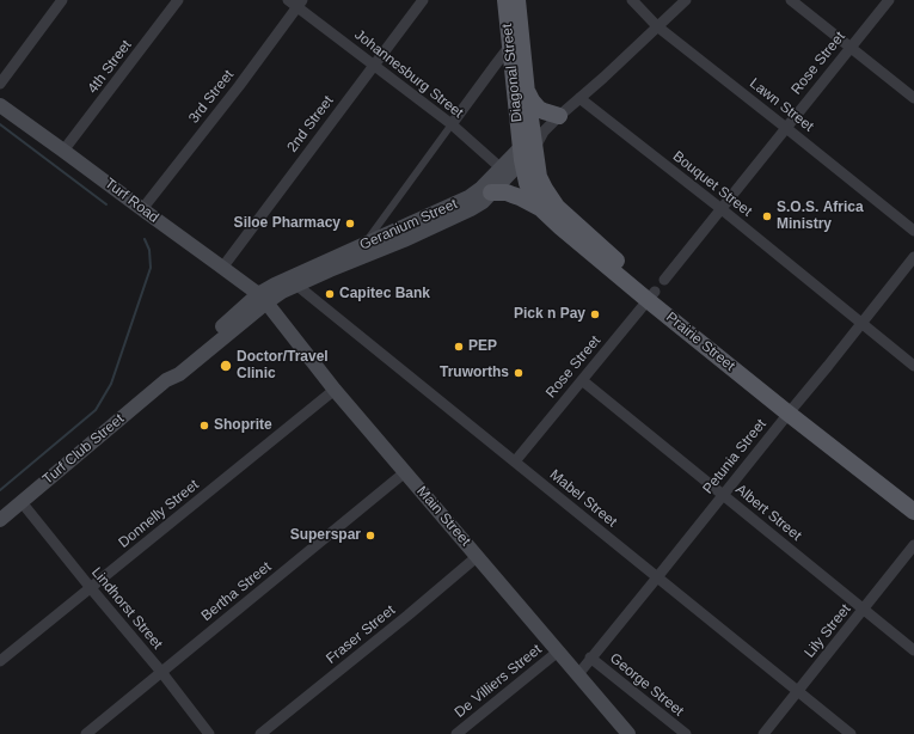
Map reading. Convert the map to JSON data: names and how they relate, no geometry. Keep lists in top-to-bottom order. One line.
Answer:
{"streets":{"main road":["Diagonal Street","Turf Road","Geranium Street","Prairie Street","Turf Club Street","Main Street"],"street":["Rose Street","4th Street","Johannesburg Street","3rd Street","Lawn Street","2nd Street","Bouquet Street","Petunia Street","Mabel Street","Albert Street","Donnelly Street","Bertha Street","Lindhorst Street","Lily Street","Fraser Street","De Villiers Street","George Street"]},"crossings":[["Rose Street","Lawn Street"],["Rose Street","Bouquet Street"],["Rose Street","Prairie Street"],["Rose Street","Mabel Street"],["Rose Street","Albert Street"],["4th Street","Turf Road"],["Diagonal Street","Geranium Street"],["Diagonal Street","Prairie Street"],["Johannesburg Street","3rd Street"],["Johannesburg Street","2nd Street"],["Johannesburg Street","Geranium Street"],["3rd Street","Turf Road"],["Lawn Street","Geranium Street"],["2nd Street","Turf Road"],["Bouquet Street","Geranium Street"],["Bouquet Street","Petunia Street"],["Turf Road","Geranium Street"],["Turf Road","Turf Club Street"],["Turf Road","Main Street"],["Geranium Street","Prairie Street"],["Geranium Street","Turf Club Street"],["Geranium Street","Mabel Street"],["Geranium Street","Main Street"],["Prairie Street","Petunia Street"],["Turf Club Street","Main Street"],["Turf Club Street","Lindhorst Street"],["Petunia Street","Mabel Street"],["Petunia Street","Albert Street"],["Petunia Street","Main Street"],["Petunia Street","George Street"],["Mabel Street","Lily Street"],["Albert Street","Lily Street"],["Donnelly Street","Main Street"],["Donnelly Street","Lindhorst Street"],["Main Street","Bertha Street"],["Main Street","Fraser Street"],["Main Street","De Villiers Street"],["Bertha Street","Lindhorst Street"]],"places":["S.O.S. Africa Ministry","Siloe Pharmacy","Capitec Bank","Pick n Pay","PEP","Doctor/Travel Clinic","Truworths","Shoprite","Superspar"]}
